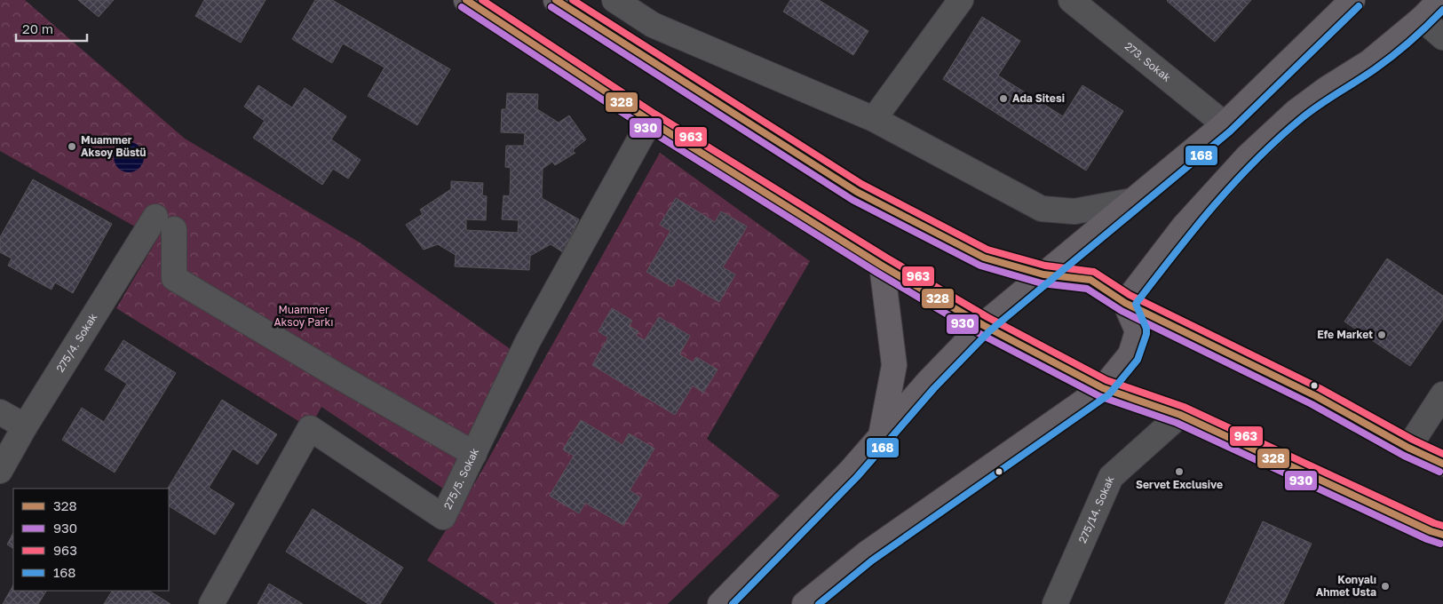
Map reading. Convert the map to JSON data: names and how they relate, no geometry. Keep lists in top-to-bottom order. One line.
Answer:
{"streets":{"street":["273. Sokak","275/4. Sokak","275/5. Sokak","275/14. Sokak"]},"crossings":[["275/4. Sokak","275/5. Sokak"]],"parks":["Muammer Aksoy Parkı"],"places":["Ada Sitesi","Muammer Aksoy Büstü","Efe Market","Servet Exclusive","Konyalı Ahmet Usta"],"lines":["transit line 328","transit line 963","transit line 168","transit line 930"],"legend":["328","930","963","168"],"scale_bar":"20 m"}
